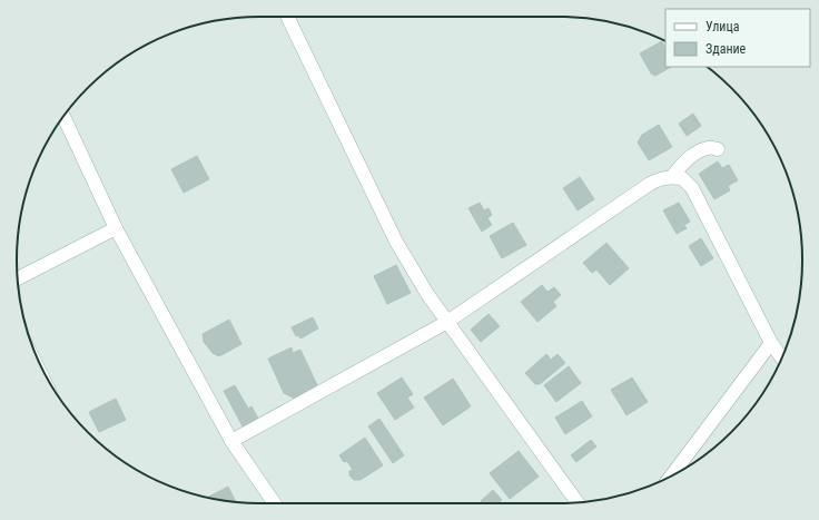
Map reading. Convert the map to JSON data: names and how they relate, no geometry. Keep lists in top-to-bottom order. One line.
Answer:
{"legend":["Улица","Здание"]}
